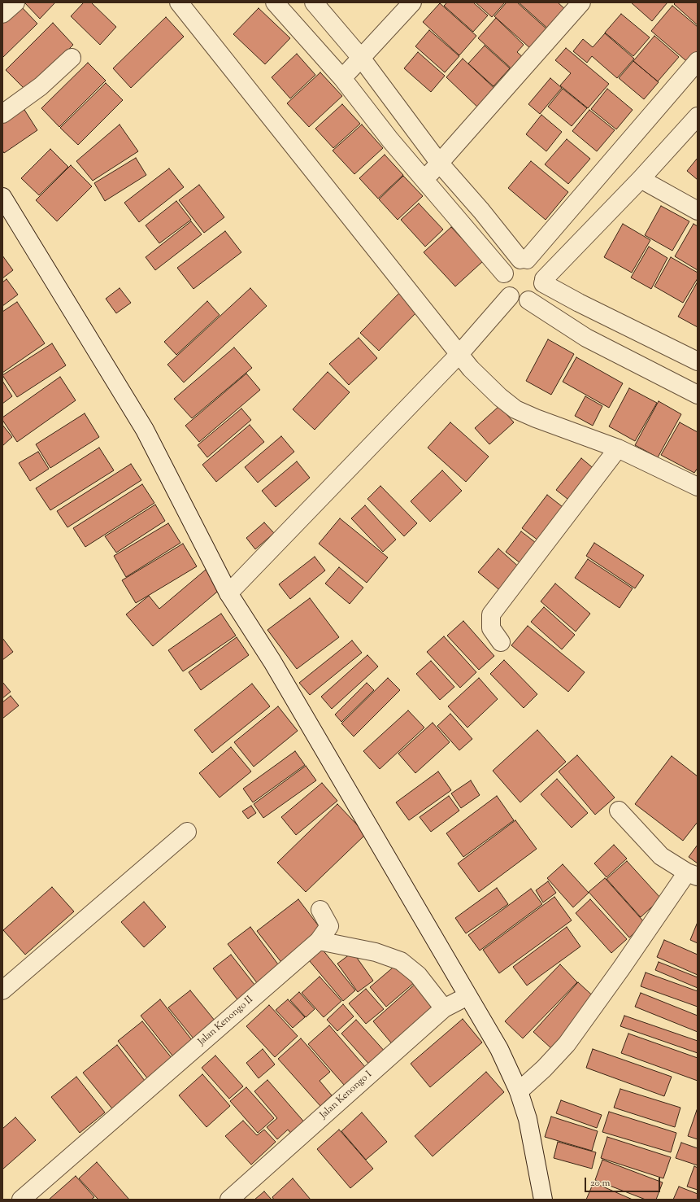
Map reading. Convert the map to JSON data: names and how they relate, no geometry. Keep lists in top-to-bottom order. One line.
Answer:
{"streets":{"street":["Jalan Kenongo II","Jalan Kenongo I"]},"scale_bar":"20 m"}
